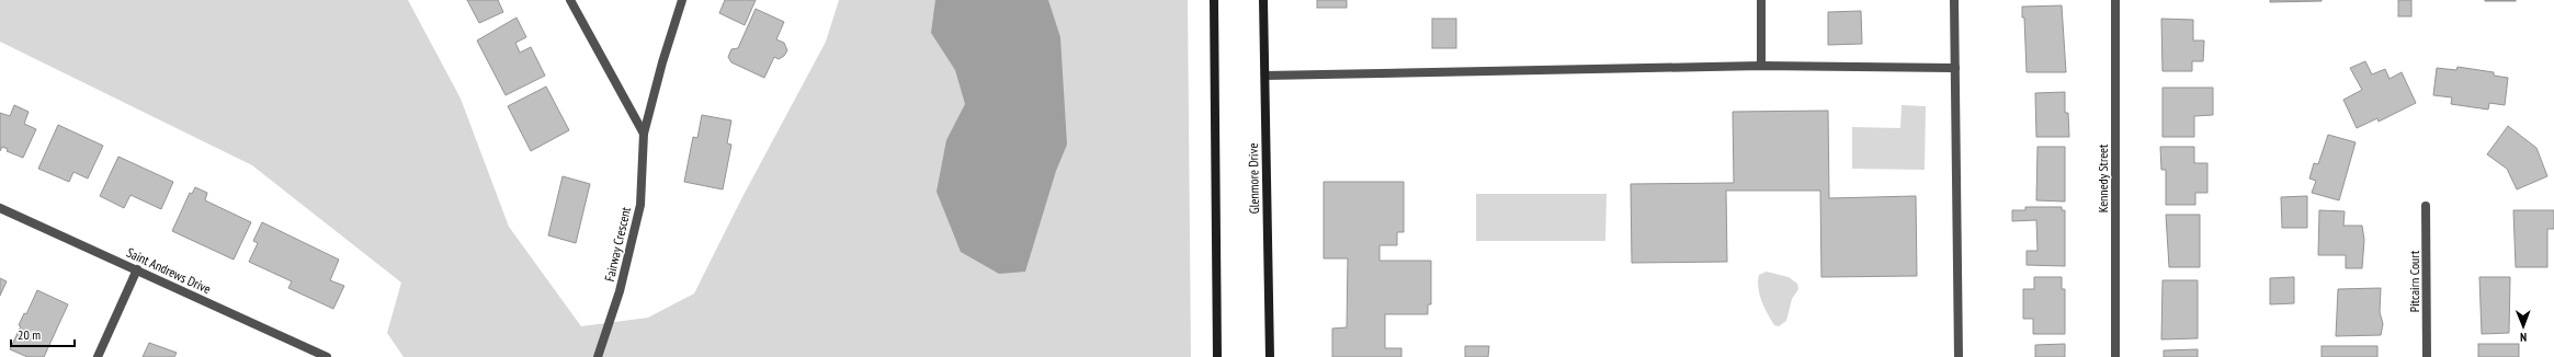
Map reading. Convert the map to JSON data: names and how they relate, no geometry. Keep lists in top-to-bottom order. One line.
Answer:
{"streets":{"main road":["Glenmore Drive"],"street":["Kennedy Street","Fairway Crescent","Saint Andrews Drive","Pitcairn Court"]},"scale_bar":"20 m","north":"bottom"}
